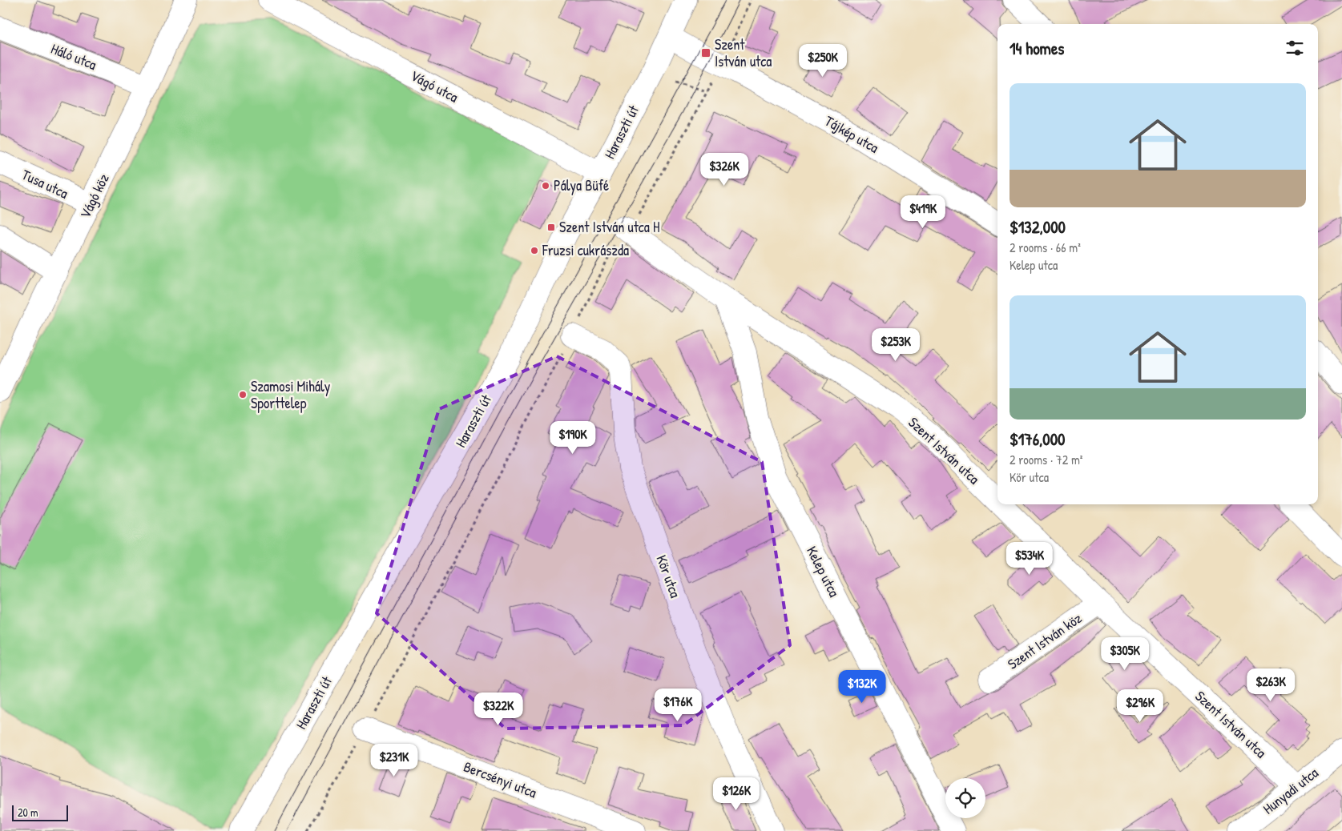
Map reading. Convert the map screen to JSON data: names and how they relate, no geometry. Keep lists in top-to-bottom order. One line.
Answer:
{"streets":{"street":["Háló utca","Vágó utca","Haraszti út","Tájkép utca","Tusa utca","Vágó köz","Szent István utca","Kelep utca","Kör utca","Szent István köz","Bercsényi utca","Hunyadi utca"]},"crossings":[["Háló utca","Vágó köz"],["Vágó utca","Haraszti út"],["Haraszti út","Tájkép utca"],["Tusa utca","Vágó köz"],["Szent István utca","Kelep utca"],["Szent István utca","Szent István köz"],["Szent István utca","Hunyadi utca"]],"places":{"transit":["Szent István utca","Szent István utca H"],"other":["Pálya Büfé","Fruzsi cukrászda","Szamosi Mihály Sporttelep"]},"scale_bar":"20 m","page":{"heading":"14 homes","price":["$250K","$326K","$419K","$253K","$190K","$534K","$305K","$263K","$132K","$176K","$296K","$322K","$231K","$126K"],"list":[{"name":"$132,000","note":"2 rooms · 66 m² · Kelep utca"},{"name":"$176,000","note":"2 rooms · 72 m² · Kör utca"}],"scale":"20 m"}}
